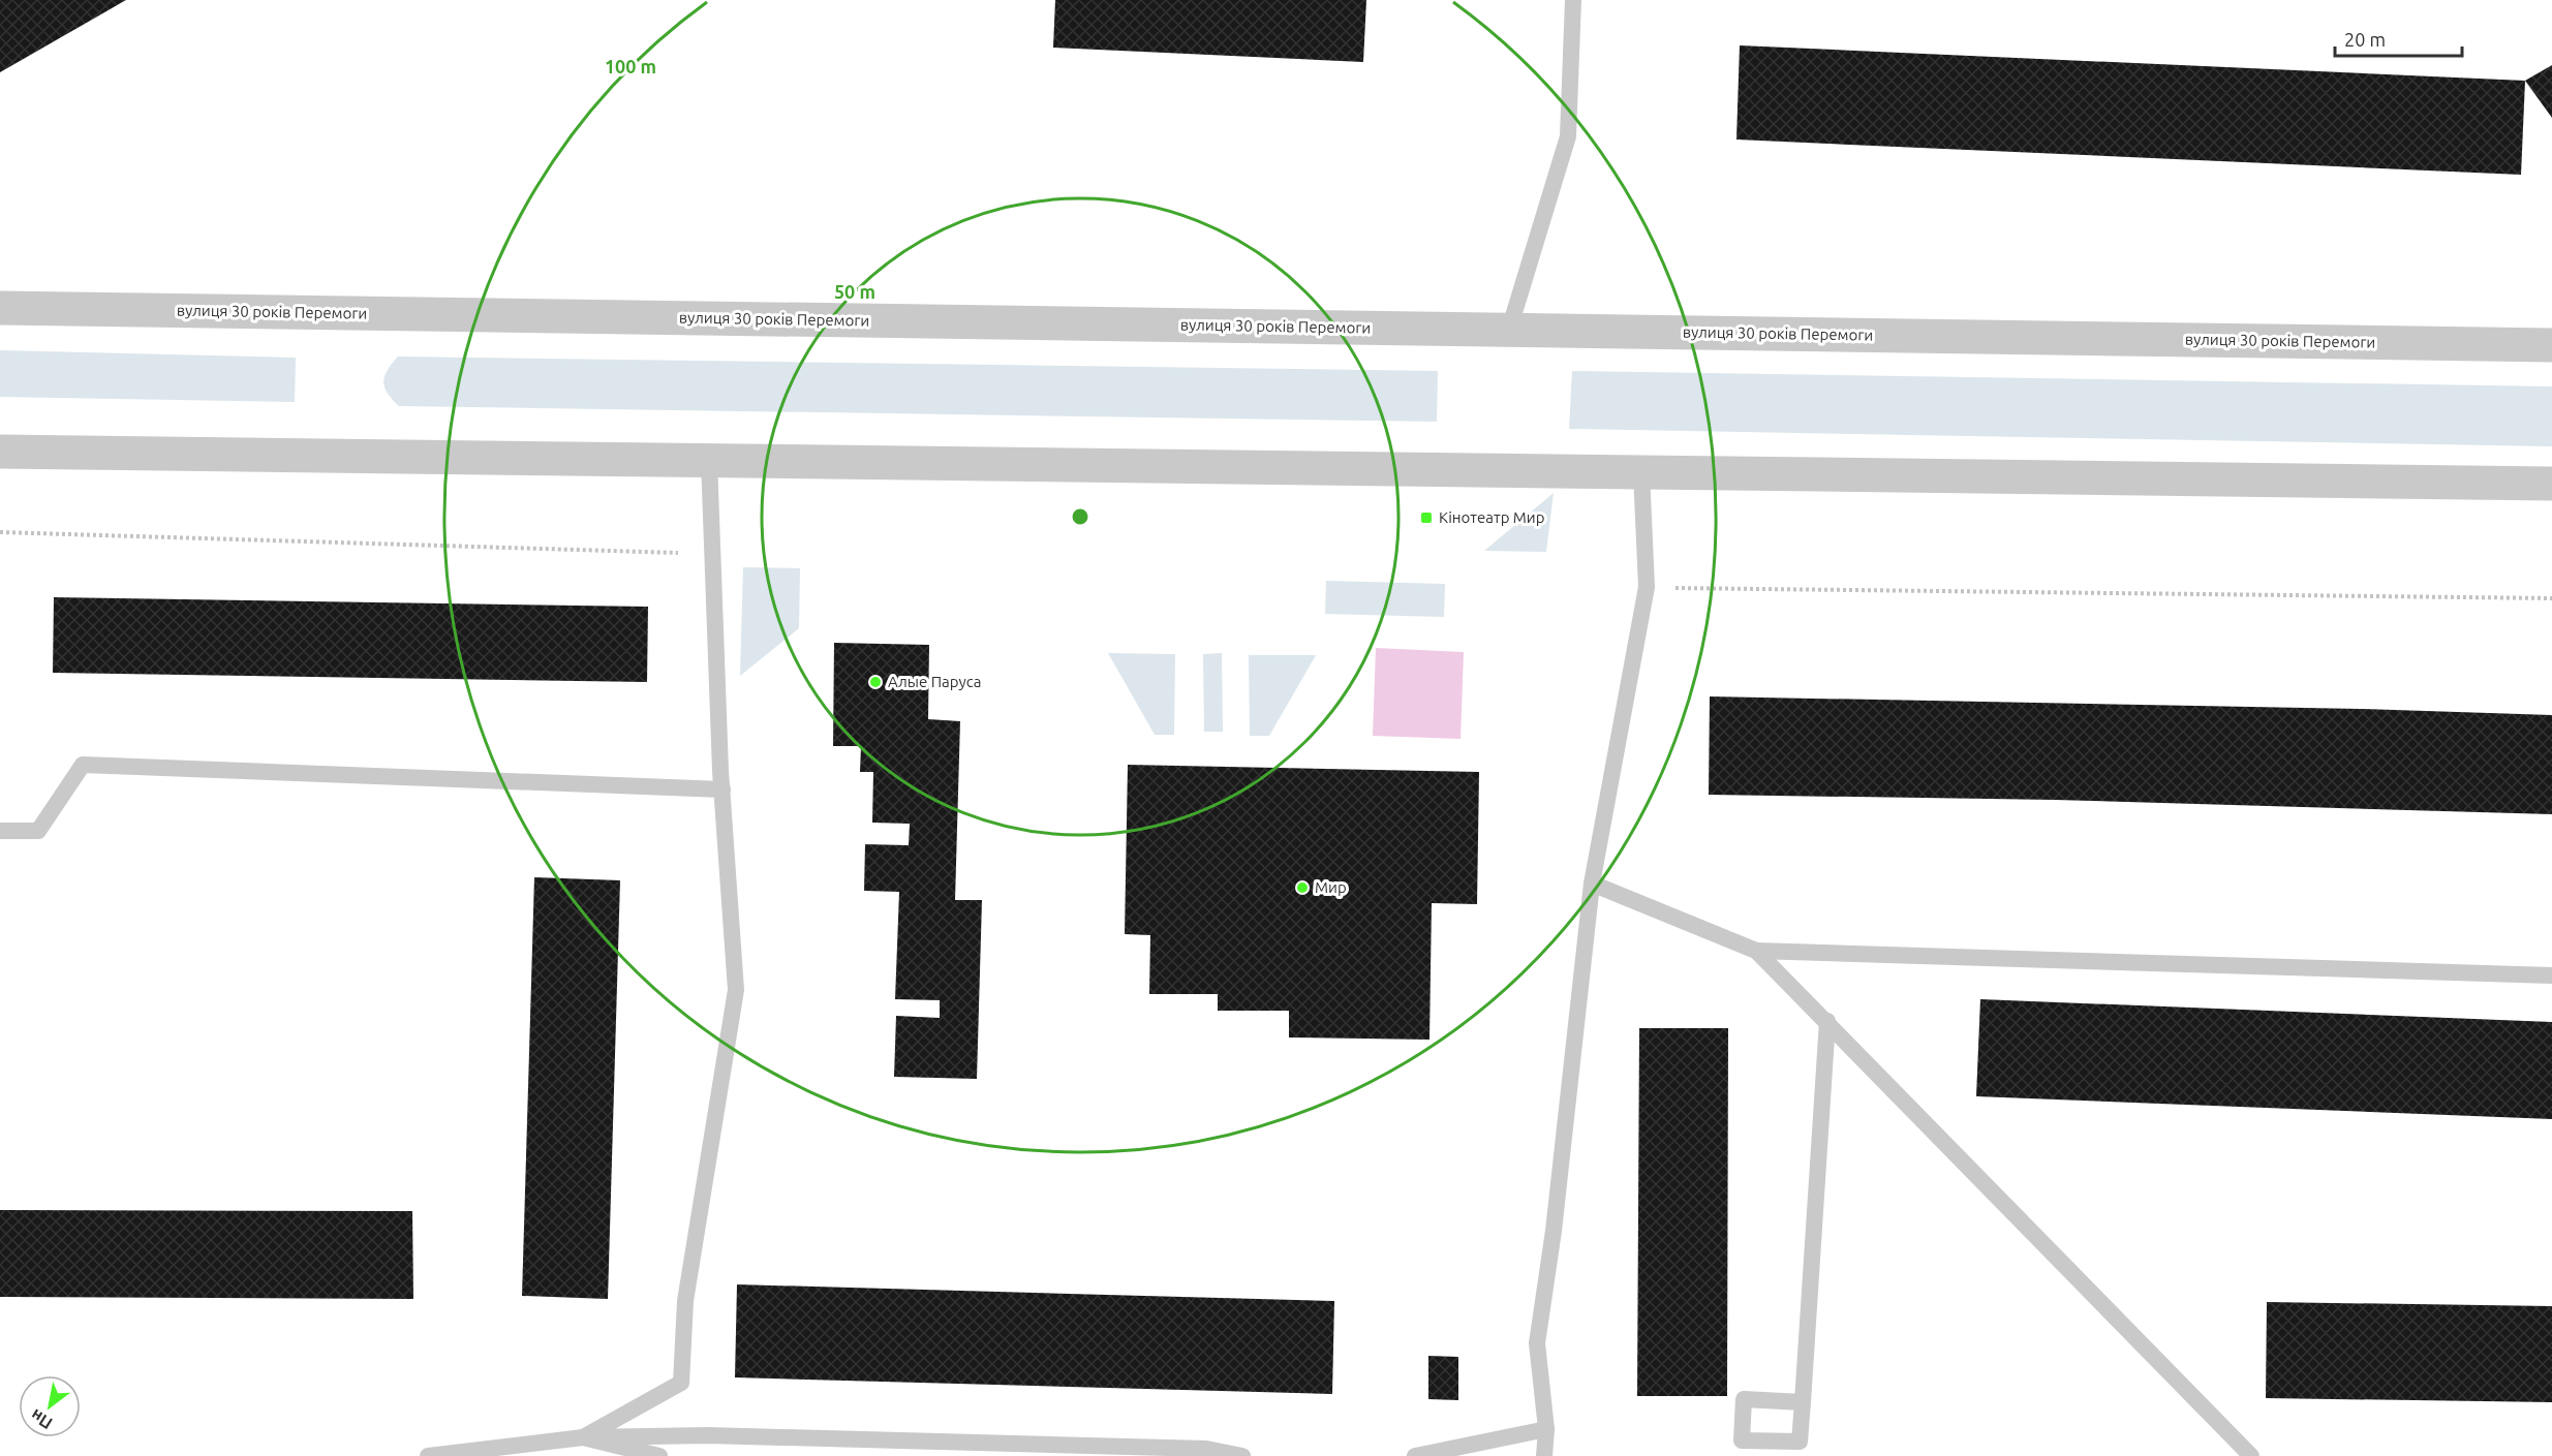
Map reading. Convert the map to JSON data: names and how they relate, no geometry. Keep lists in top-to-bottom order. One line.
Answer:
{"streets":{"street":["вулиця 30 років Перемоги"]},"places":{"transit":["Кінотеатр Мир"],"other":["Алые Паруса","Мир"]},"scale_bar":"20 m","north":"bottom left","rings":["100 m","50 m"]}
